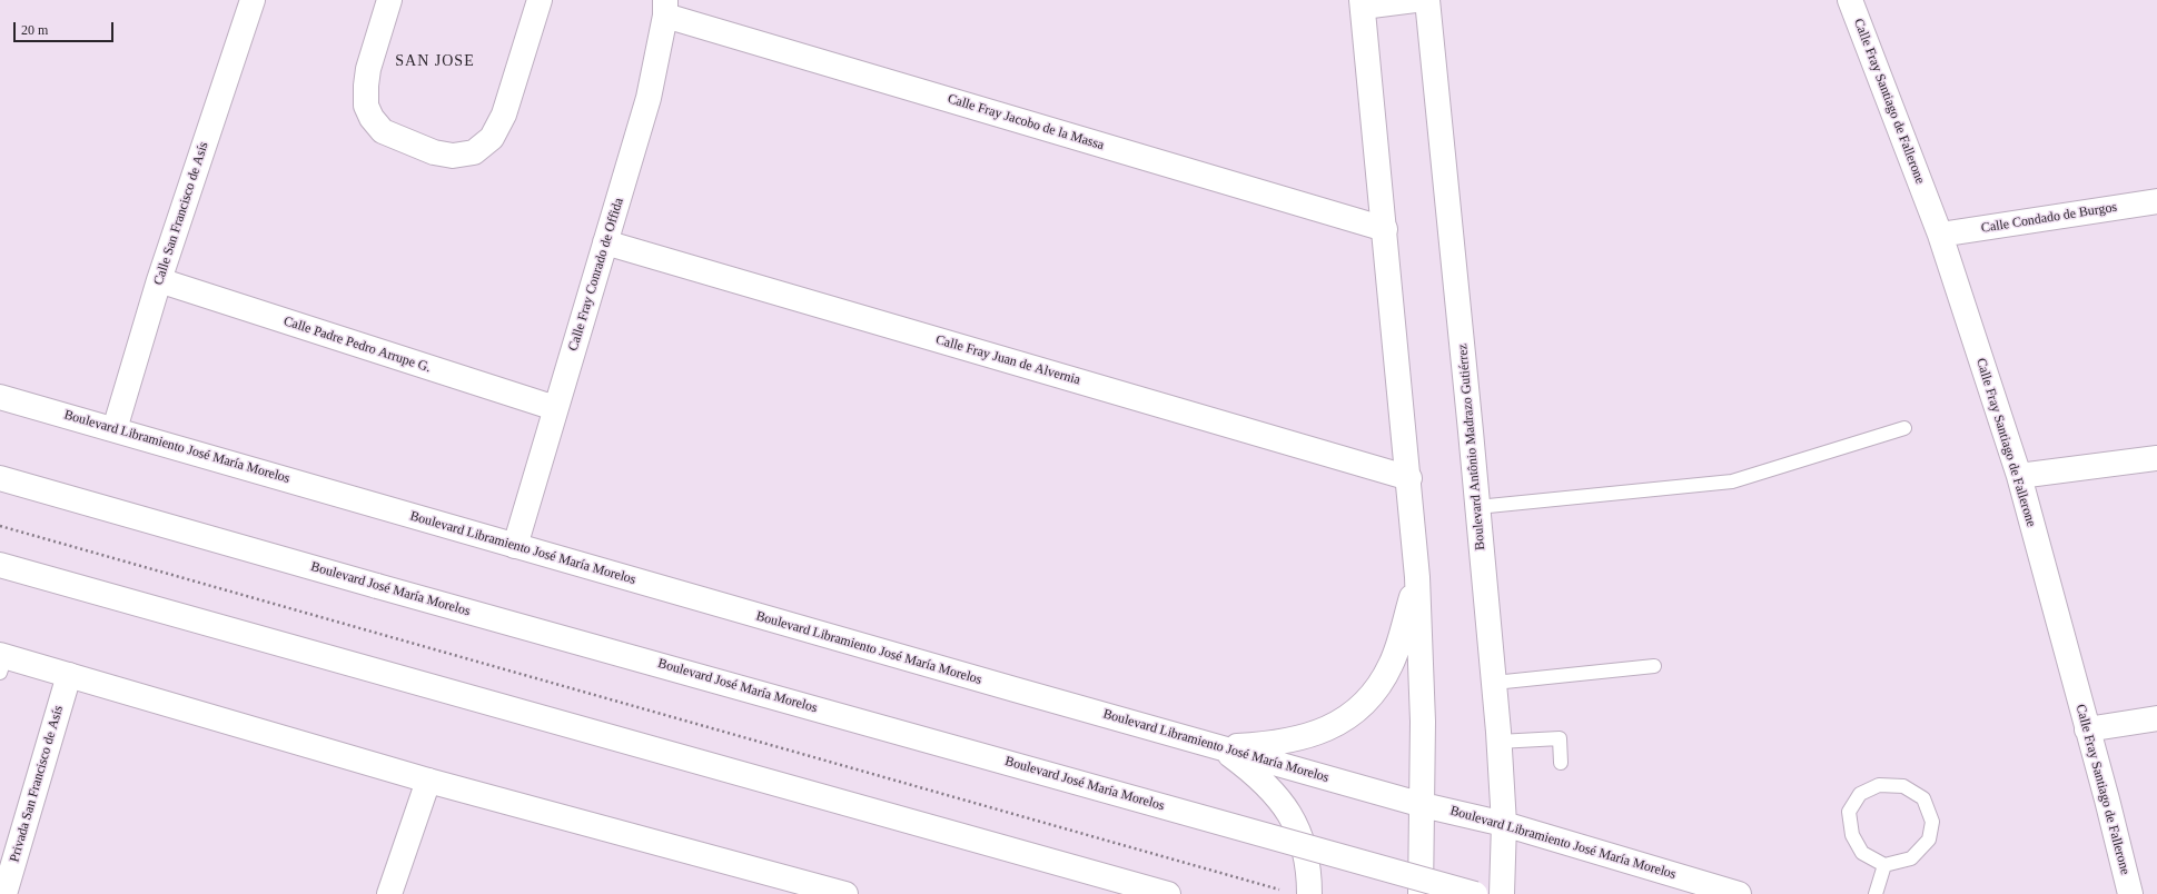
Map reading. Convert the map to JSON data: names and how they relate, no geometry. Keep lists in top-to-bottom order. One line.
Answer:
{"streets":{"street":["Calle Fray Santiago de Fallerone","Calle Fray Jacobo de la Massa","Calle San Francisco de Asís","Calle Condado de Burgos","Calle Fray Conrado de Offida","Calle Padre Pedro Arrupe G.","Calle Fray Juan de Alvernia","Boulevard Libramiento José María Morelos","Boulevard Antônio Madrazo Gutiérrez","Boulevard José María Morelos","Privada San Francisco de Asís"]},"crossings":[["Calle Fray Santiago de Fallerone","Calle Condado de Burgos"],["Calle Fray Jacobo de la Massa","Calle Fray Conrado de Offida"],["Calle San Francisco de Asís","Calle Padre Pedro Arrupe G."],["Calle San Francisco de Asís","Boulevard Libramiento José María Morelos"],["Calle Fray Conrado de Offida","Calle Padre Pedro Arrupe G."],["Calle Fray Conrado de Offida","Calle Fray Juan de Alvernia"],["Calle Fray Conrado de Offida","Boulevard Libramiento José María Morelos"],["Boulevard Libramiento José María Morelos","Boulevard Antônio Madrazo Gutiérrez"]],"districts":["SAN JOSE"],"scale_bar":"20 m"}
